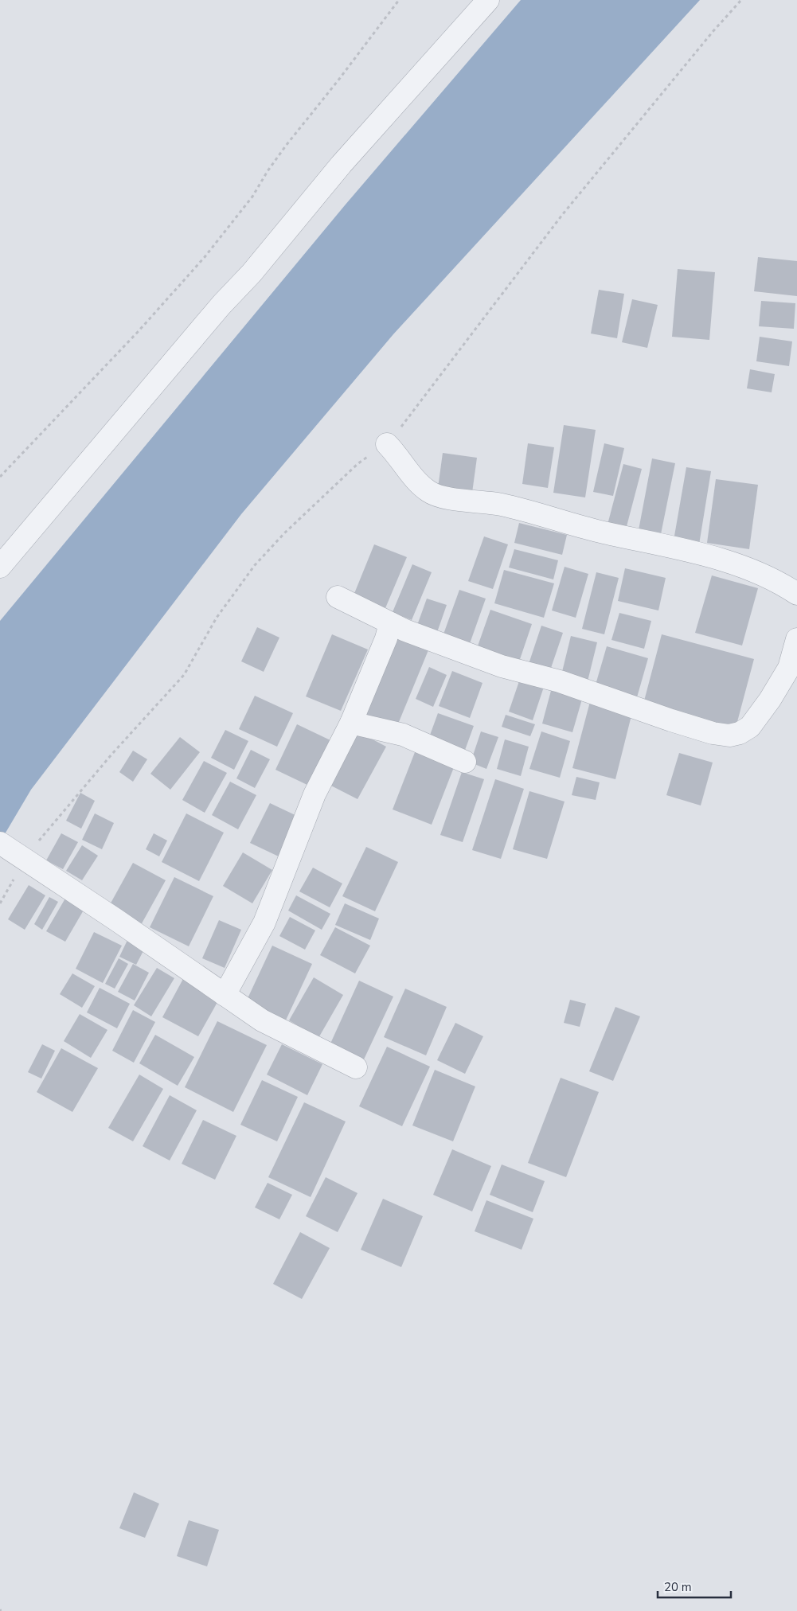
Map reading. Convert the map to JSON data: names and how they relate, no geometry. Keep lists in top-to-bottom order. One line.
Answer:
{"scale_bar":"20 m"}
